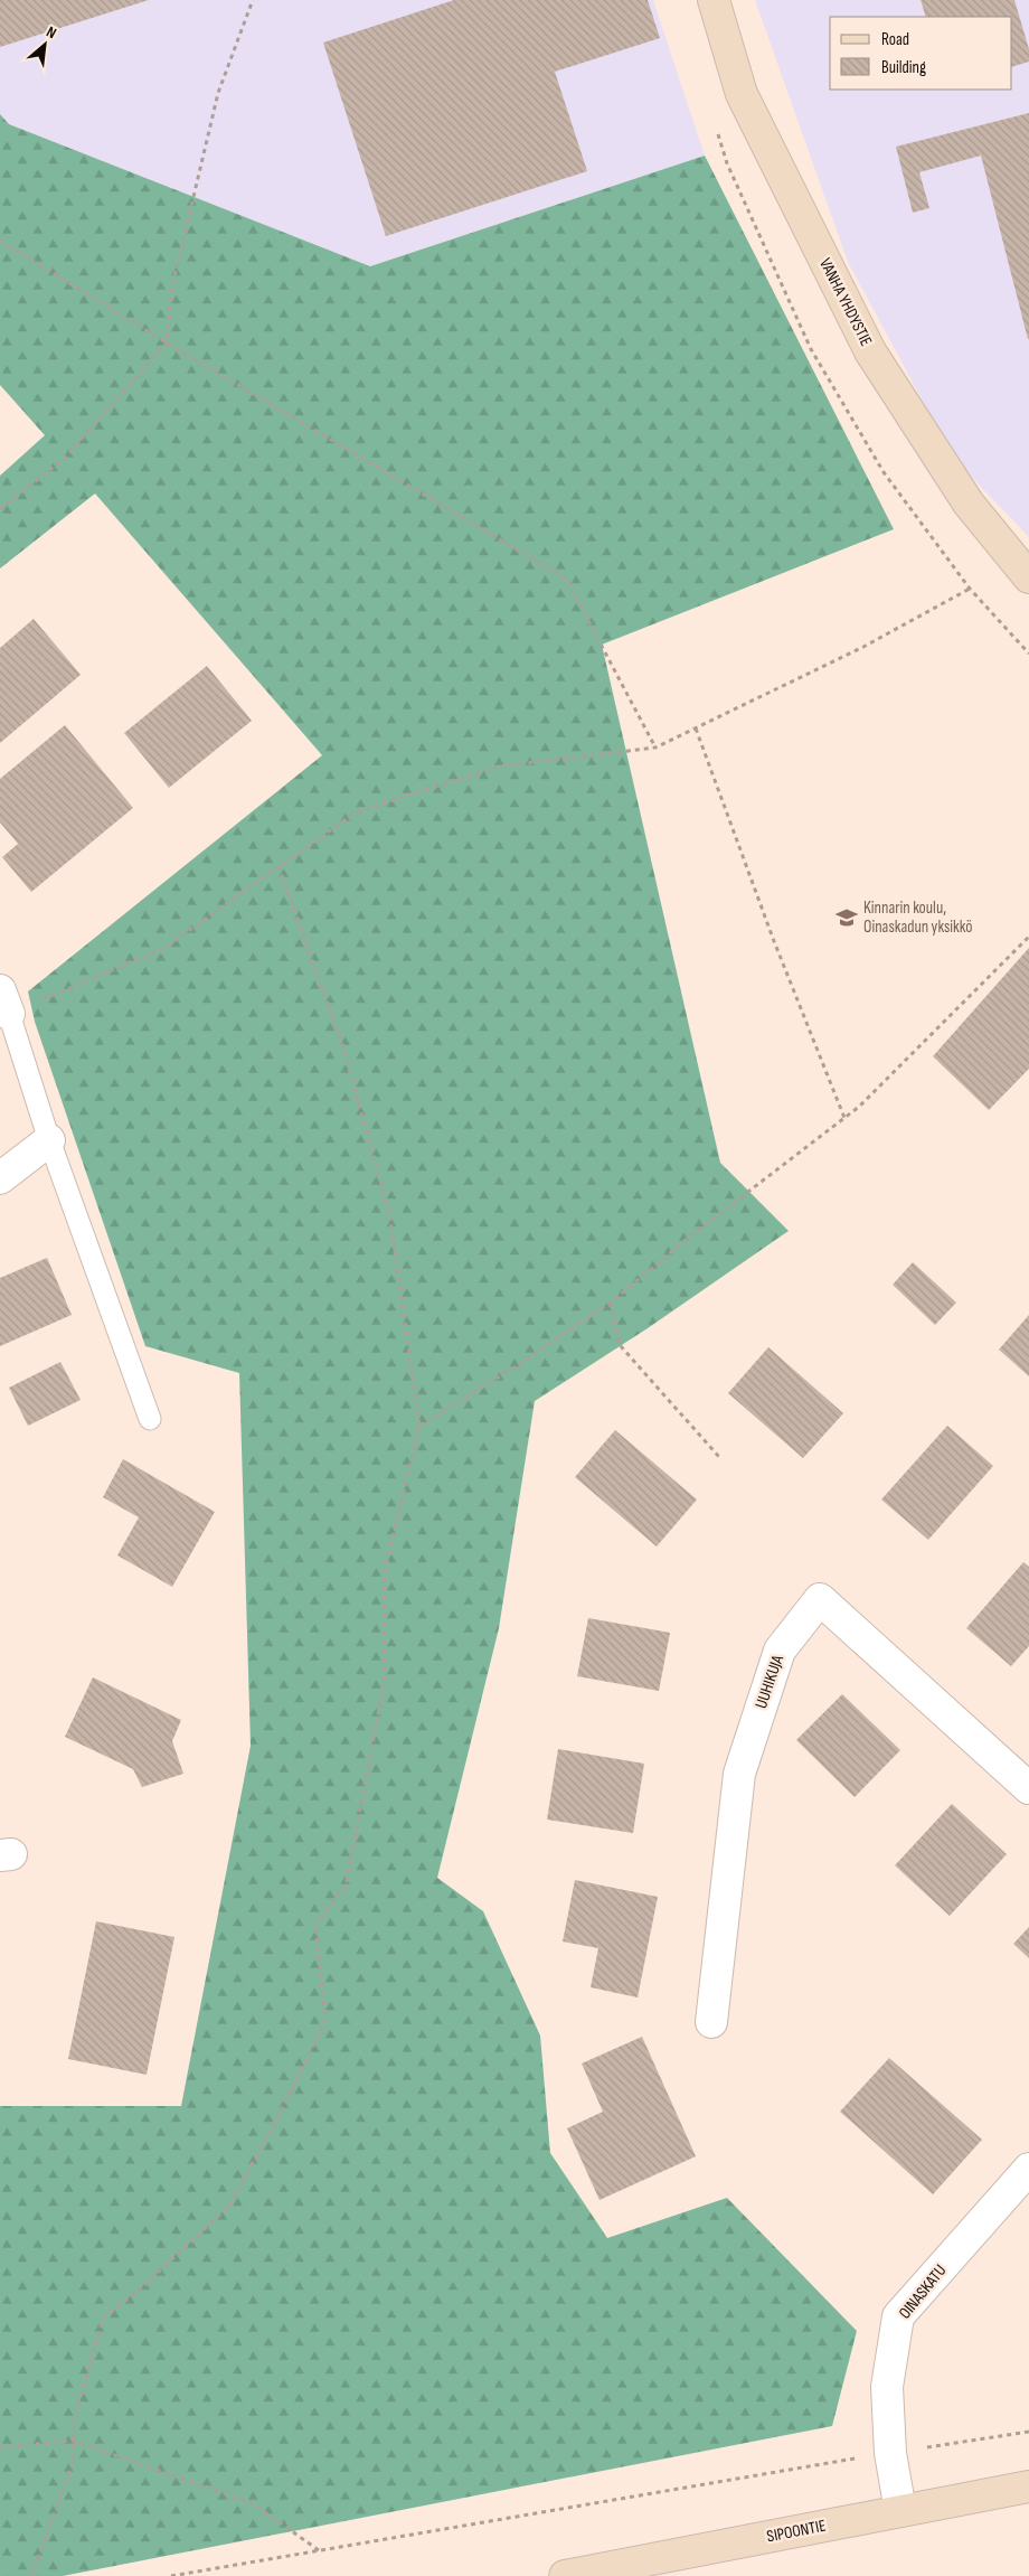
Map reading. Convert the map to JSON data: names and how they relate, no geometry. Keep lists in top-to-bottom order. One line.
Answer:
{"streets":{"street":["VANHA YHDYSTIE","UUHIKUJA","OINASKATU","SIPOONTIE"]},"crossings":[["OINASKATU","SIPOONTIE"]],"places":{"school or university":["Kinnarin koulu, Oinaskadun yksikkö"]},"legend":["Road","Building"],"north":"top right"}
